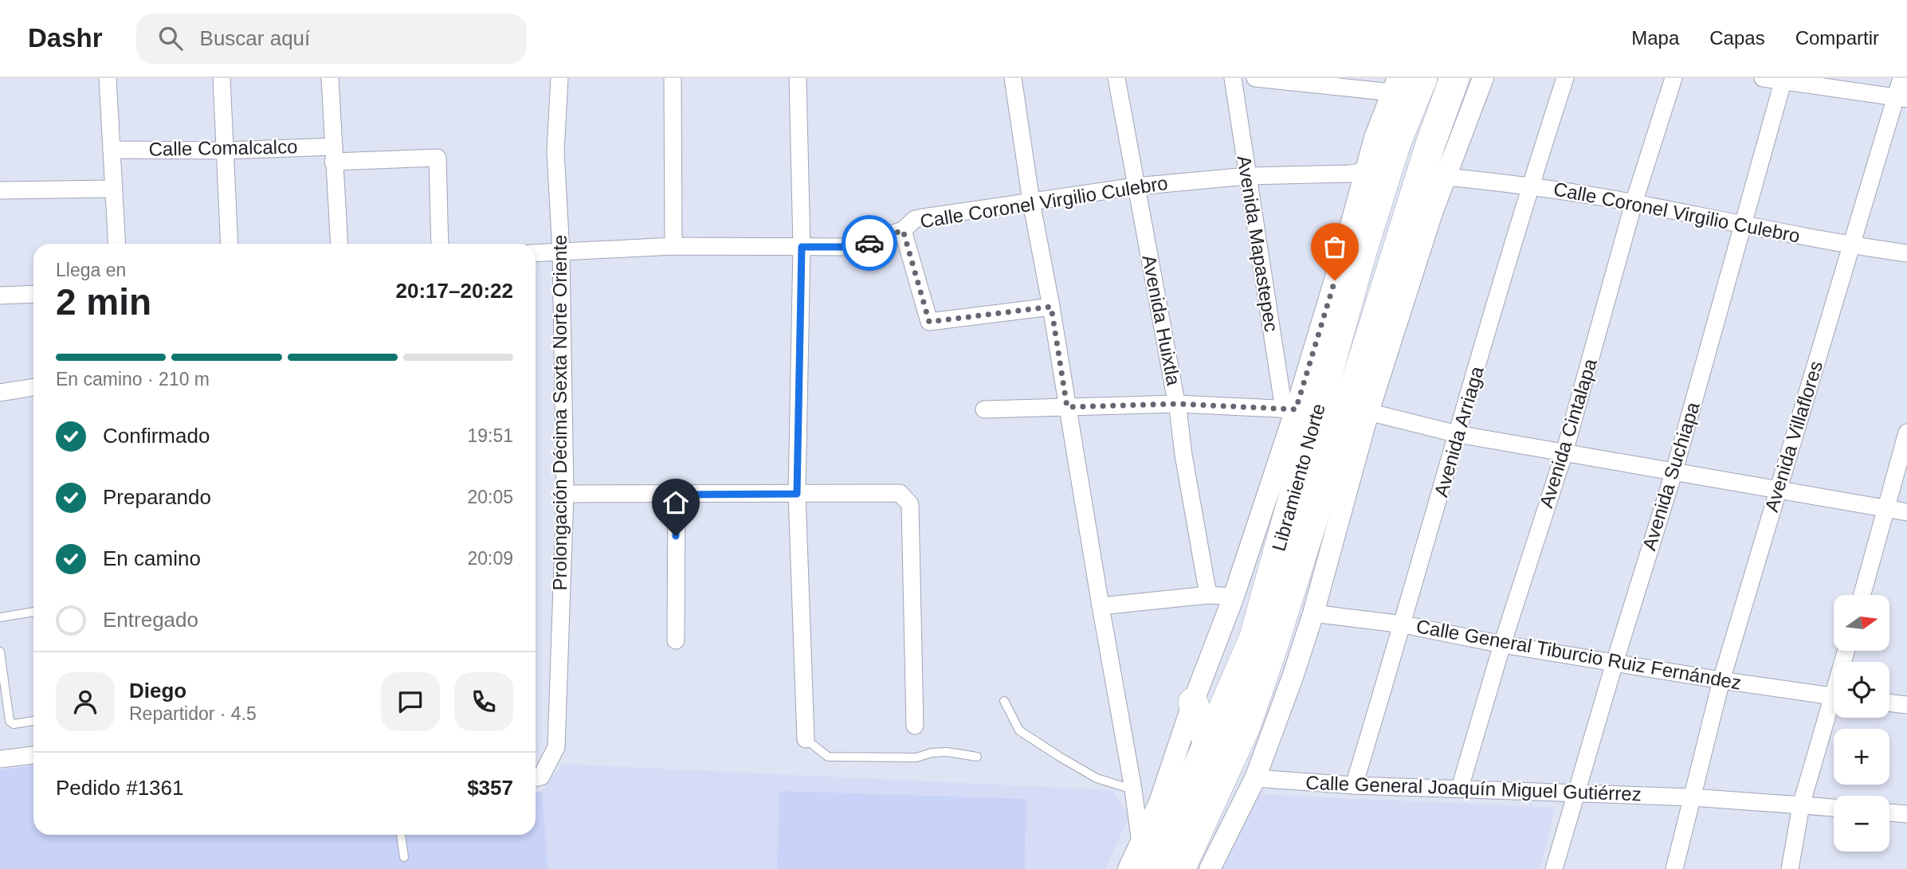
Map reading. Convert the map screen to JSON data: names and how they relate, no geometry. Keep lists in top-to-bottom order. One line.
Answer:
{"streets":{"highway":["Libramiento Norte"],"street":["Calle Comalcalco","Calle Coronel Virgilio Culebro","Avenida Mapastepec","Avenida Huixtla","Prolongación Décima Sexta Norte Oriente","Avenida Arriaga","Avenida Cintalapa","Avenida Villaflores","Avenida Suchiapa","Calle General Tiburcio Ruiz Fernández","Calle General Joaquín Miguel Gutiérrez"]},"crossings":[["Calle Coronel Virgilio Culebro","Avenida Mapastepec"],["Calle Coronel Virgilio Culebro","Avenida Huixtla"],["Calle Coronel Virgilio Culebro","Prolongación Décima Sexta Norte Oriente"],["Calle Coronel Virgilio Culebro","Avenida Arriaga"],["Calle Coronel Virgilio Culebro","Avenida Cintalapa"],["Calle Coronel Virgilio Culebro","Avenida Villaflores"],["Calle Coronel Virgilio Culebro","Avenida Suchiapa"],["Calle Coronel Virgilio Culebro","Libramiento Norte"],["Avenida Mapastepec","Libramiento Norte"],["Avenida Arriaga","Calle General Tiburcio Ruiz Fernández"],["Avenida Arriaga","Calle General Joaquín Miguel Gutiérrez"],["Avenida Cintalapa","Calle General Tiburcio Ruiz Fernández"],["Avenida Cintalapa","Calle General Joaquín Miguel Gutiérrez"],["Avenida Villaflores","Calle General Tiburcio Ruiz Fernández"],["Avenida Villaflores","Calle General Joaquín Miguel Gutiérrez"],["Avenida Suchiapa","Calle General Tiburcio Ruiz Fernández"],["Avenida Suchiapa","Calle General Joaquín Miguel Gutiérrez"]],"north":"right","page":{"header":"Dashr","search":"Buscar aquí","nav":["Mapa","Capas","Compartir"],"heading":["2 min","Llega en","20:17–20:22"],"panel":["Diego","Repartidor · 4.5","Pedido #1361","$357"],"bar":"En camino · 210 m","list":[["Confirmado","19:51"],["Preparando","20:05"],["En camino","20:09"],"Entregado"],"map_buttons":["+","−"]}}
